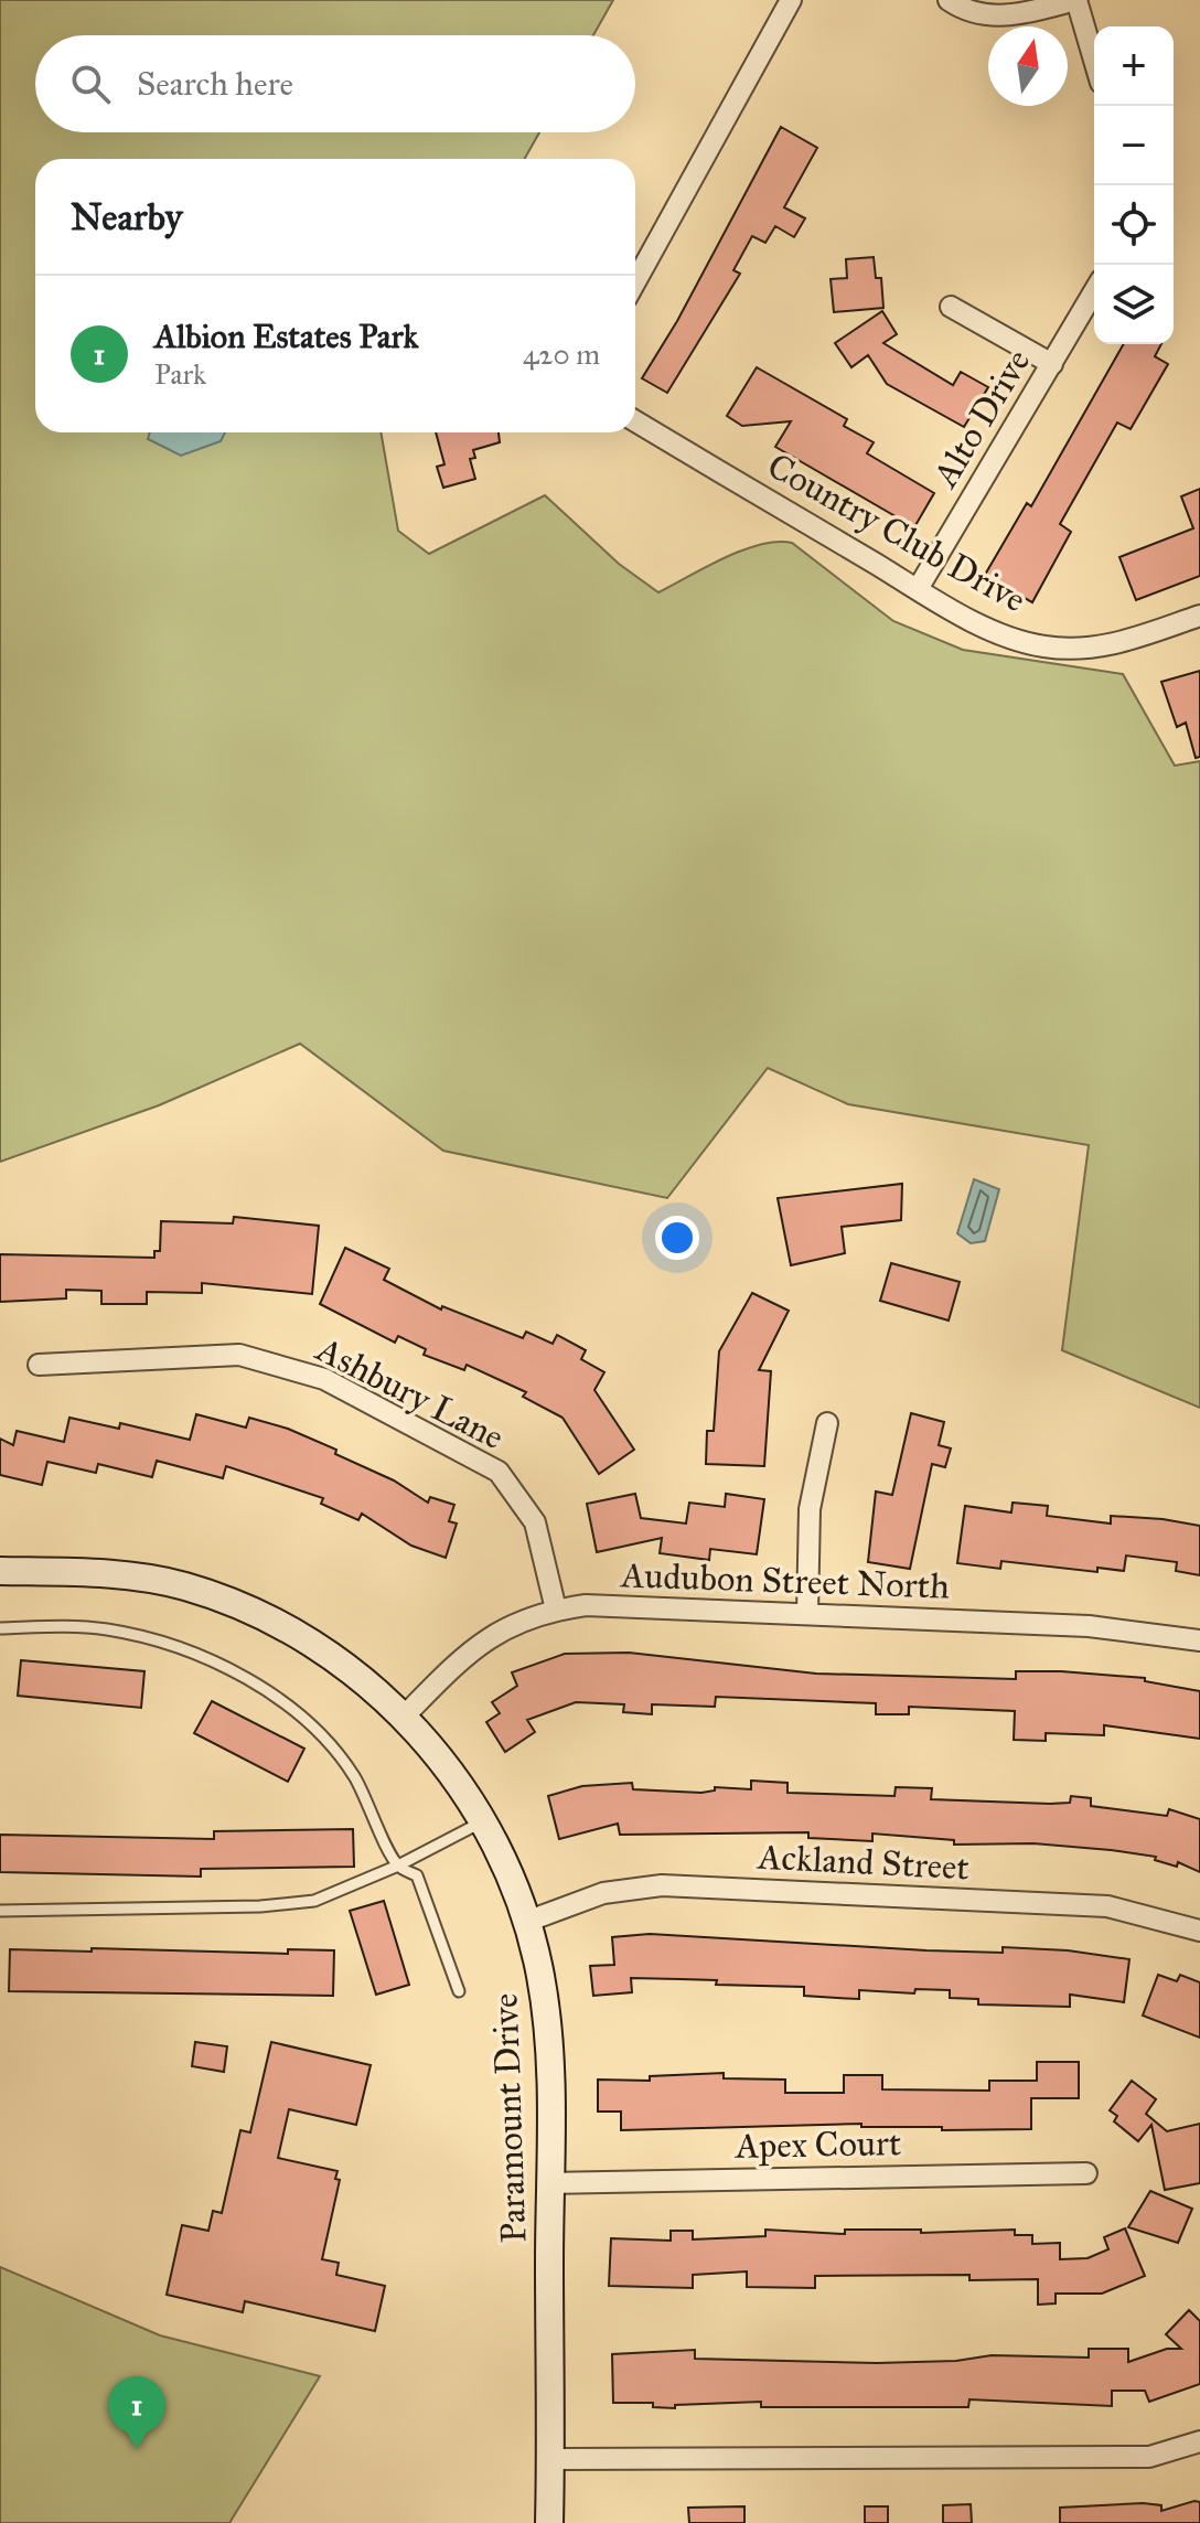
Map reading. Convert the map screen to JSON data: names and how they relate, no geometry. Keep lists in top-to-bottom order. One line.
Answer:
{"streets":{"street":["Alto Drive","Country Club Drive","Ashbury Lane","Audubon Street North","Ackland Street","Paramount Drive","Apex Court"]},"crossings":[["Alto Drive","Country Club Drive"],["Ashbury Lane","Audubon Street North"],["Audubon Street North","Paramount Drive"],["Ackland Street","Paramount Drive"],["Paramount Drive","Apex Court"]],"north":"top","page":{"map_buttons":["+","−"],"search":"Search here","heading":"Nearby","list":[{"mark":"1","name":"Albion Estates Park","note":"Park","value":"420 m"}],"pins":"1"}}
